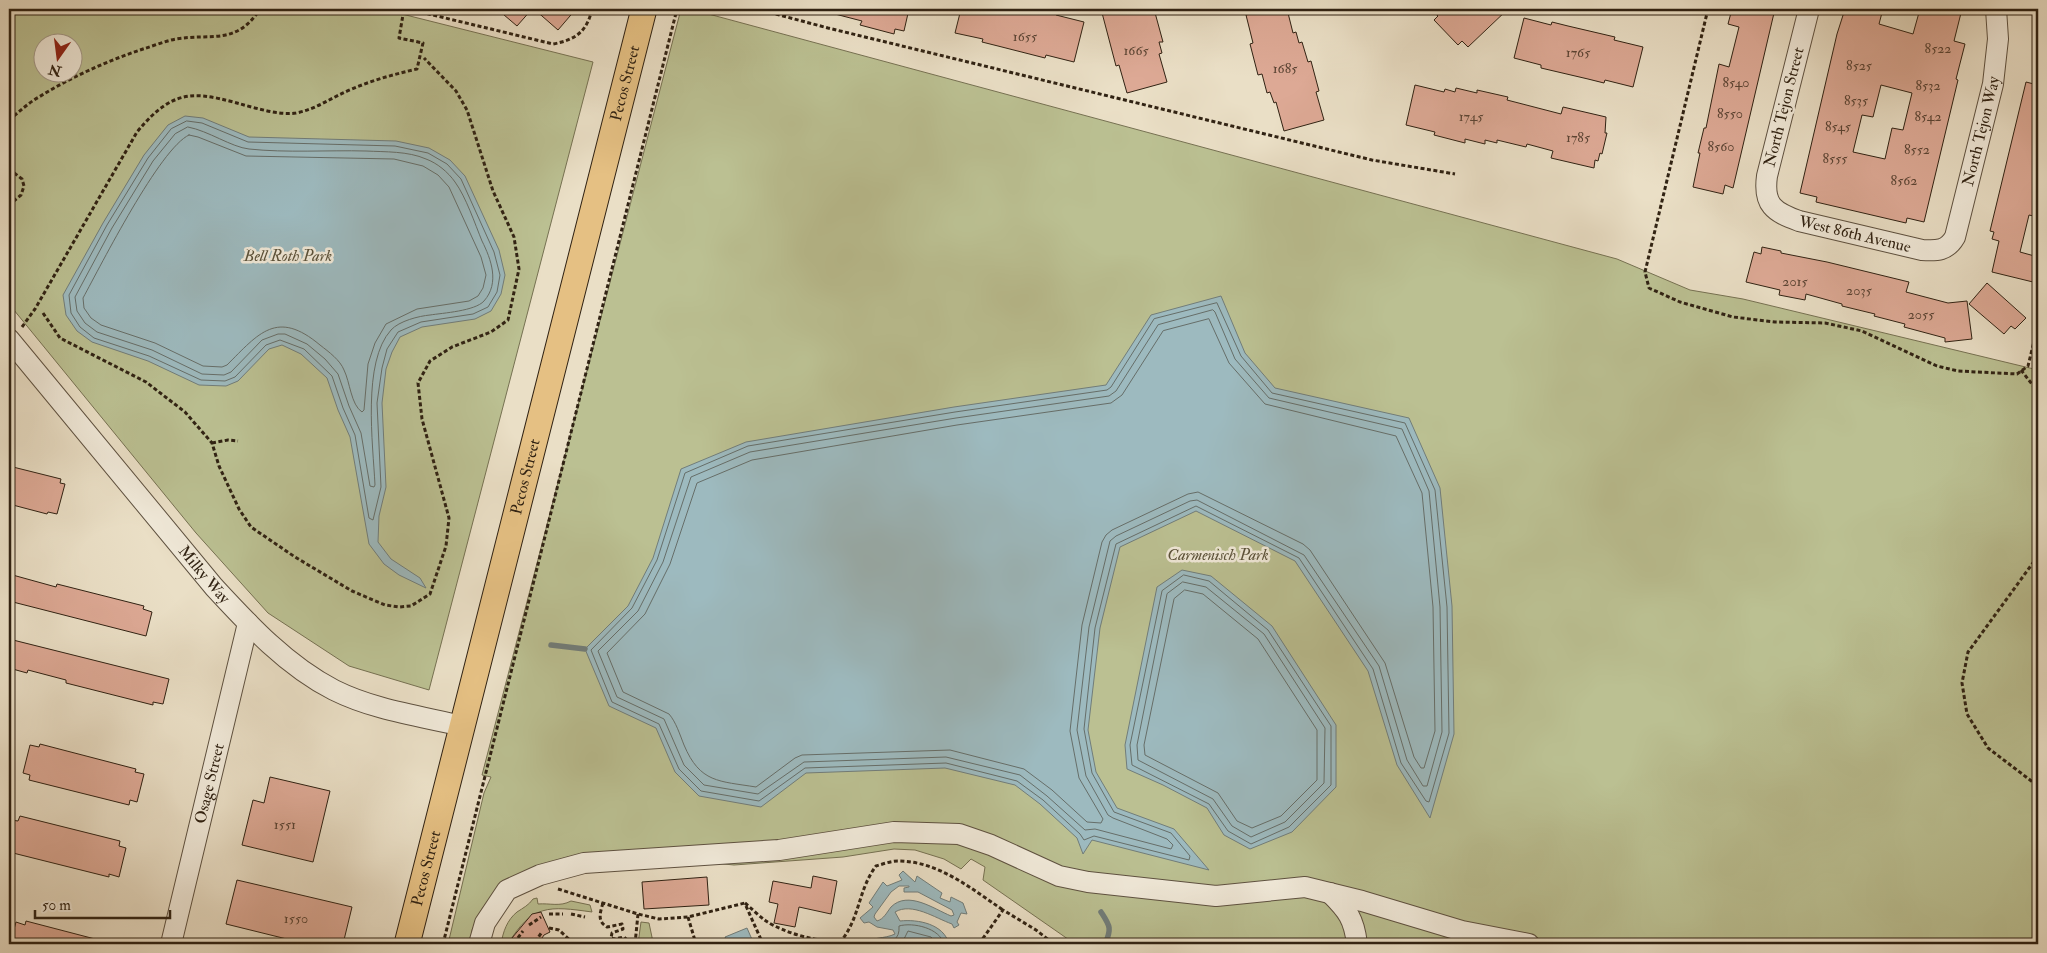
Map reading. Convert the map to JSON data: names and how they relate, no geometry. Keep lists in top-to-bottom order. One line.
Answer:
{"streets":{"main road":["Pecos Street"],"street":["North Tejon Street","North Tejon Way","West 86th Avenue","Milky Way","Osage Street"]},"crossings":[["Pecos Street","Milky Way"],["North Tejon Street","West 86th Avenue"],["North Tejon Way","West 86th Avenue"],["Milky Way","Osage Street"]],"parks":["Bell Roth Park","Carmenisch Park"],"house_numbers":["1655","8522","1665","1765","8525","1685","8540","8532","8535","8550","1745","8542","8545","1785","8560","8552","8555","8562","2015","2035","2055","1551","1550"],"scale_bar":"50 m","north":"bottom"}
